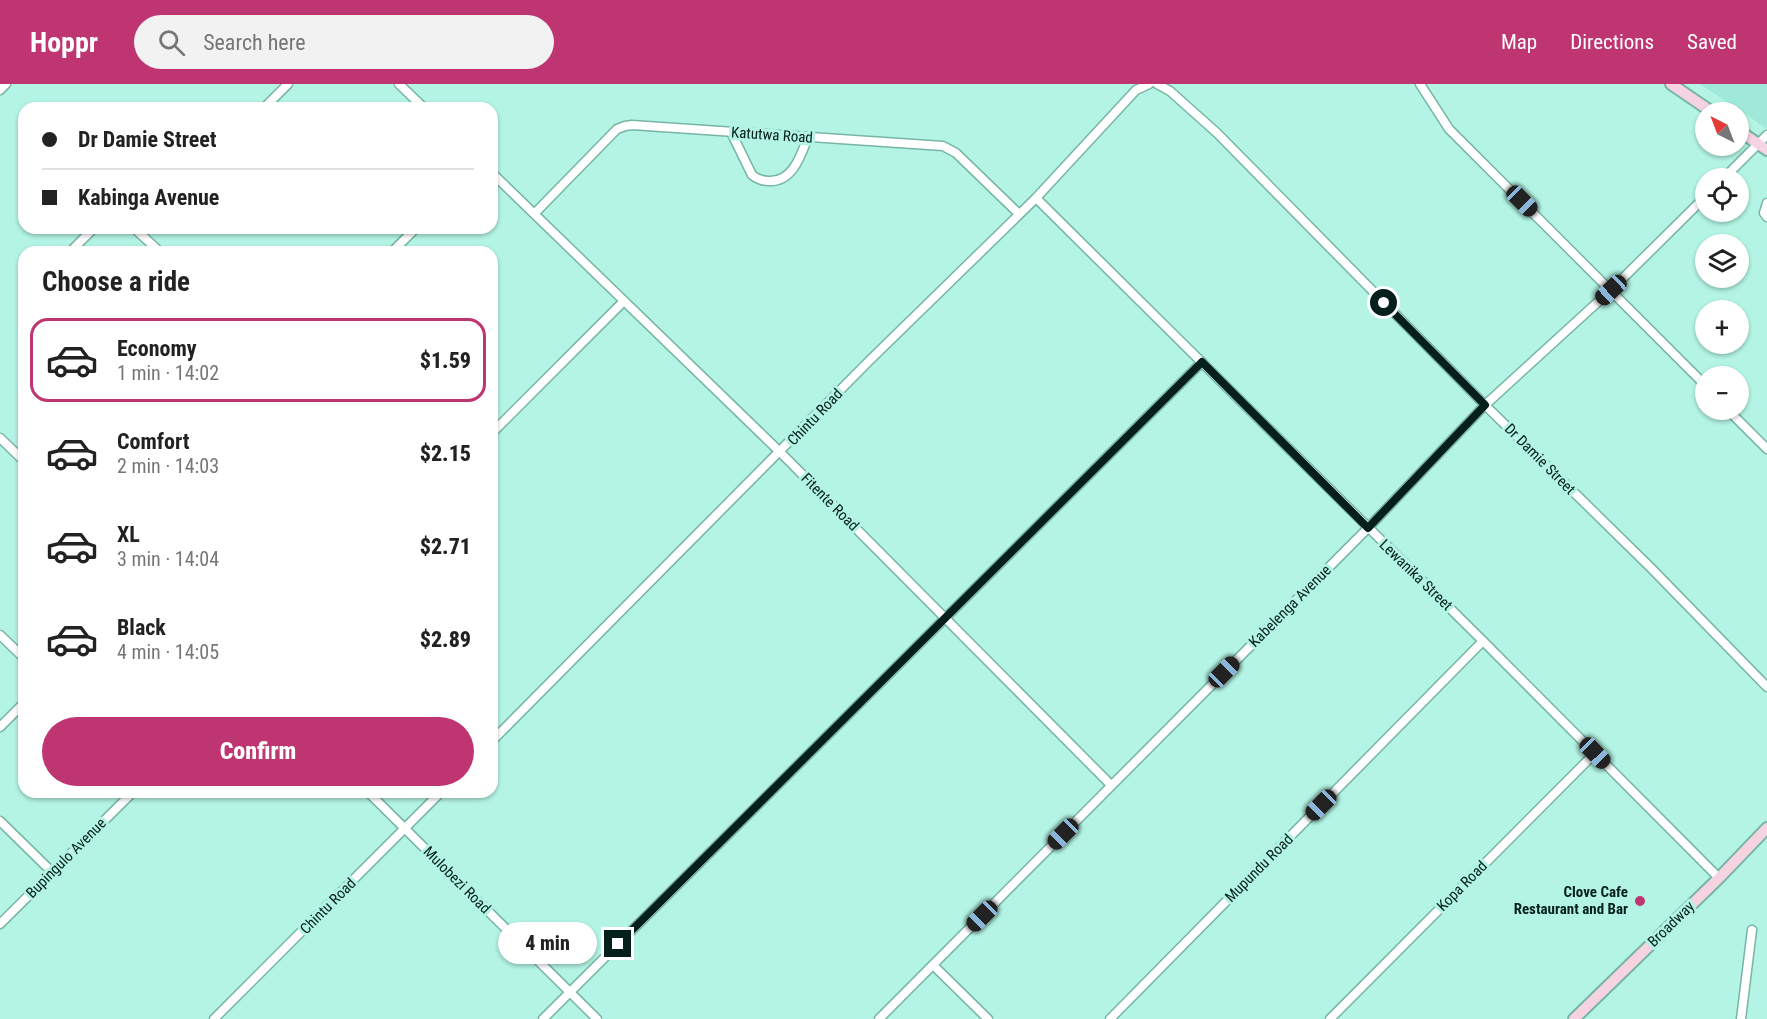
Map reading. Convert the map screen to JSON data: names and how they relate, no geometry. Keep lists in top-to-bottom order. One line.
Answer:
{"streets":{"main road":["Broadway"],"street":["Katutwa Road","Chintu Road","Dr Damie Street","Fitente Road","Lewanika Street","Kabelenga Avenue","Bupingulo Avenue","Mupundu Road","Mulobezi Road","Kopa Road"]},"crossings":[["Katutwa Road","Chintu Road"],["Katutwa Road","Fitente Road"],["Chintu Road","Fitente Road"],["Chintu Road","Lewanika Street"],["Chintu Road","Mulobezi Road"],["Dr Damie Street","Kabelenga Avenue"],["Fitente Road","Kabelenga Avenue"],["Lewanika Street","Kabelenga Avenue"],["Lewanika Street","Mupundu Road"],["Lewanika Street","Kopa Road"],["Lewanika Street","Broadway"]],"places":["Clove Cafe Restaurant and Bar"],"north":"top left","page":{"header":"Hoppr","search":"Search here","nav":["Map","Directions","Saved"],"map_buttons":["+","−"],"banner":["Dr Damie Street","Kabinga Avenue"],"heading":"Choose a ride","list":[{"name":"Economy","note":"1 min · 14:02","value":"$1.59"},{"name":"Comfort","note":"2 min · 14:03","value":"$2.15"},{"name":"XL","note":"3 min · 14:04","value":"$2.71"},{"name":"Black","note":"4 min · 14:05","value":"$2.89"}],"buttons":"Confirm","bubble":"4 min"}}
